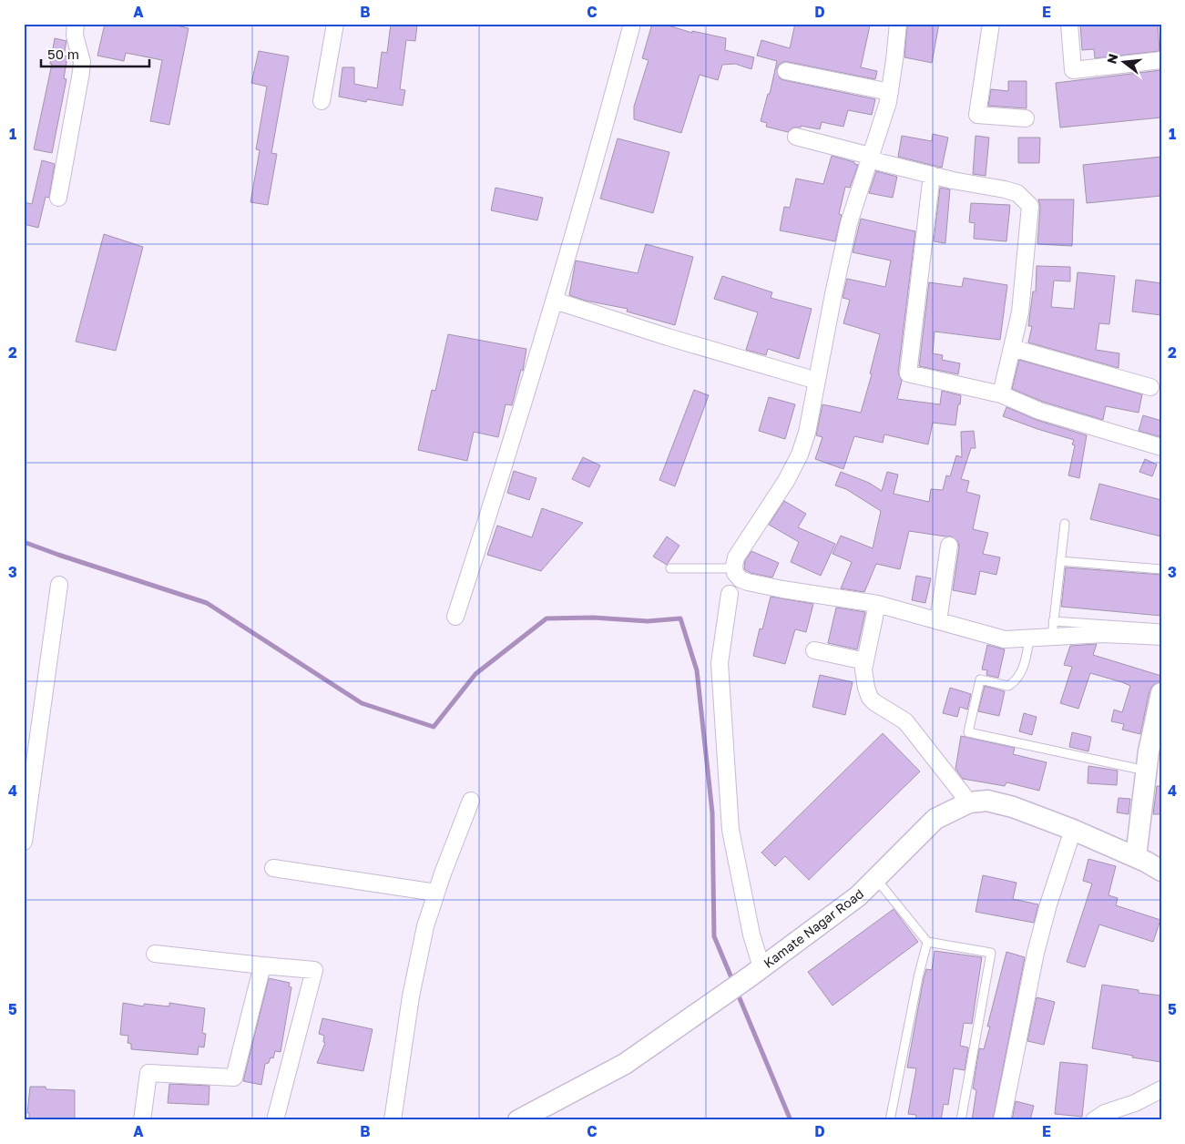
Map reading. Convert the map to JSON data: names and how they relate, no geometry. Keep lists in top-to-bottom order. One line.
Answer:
{"streets":{"street":["Kamate Nagar Road"]},"scale_bar":"50 m","north":"left","grid":{"columns":["A","B","C","D","E"],"rows":["1","2","3","4","5"]}}
